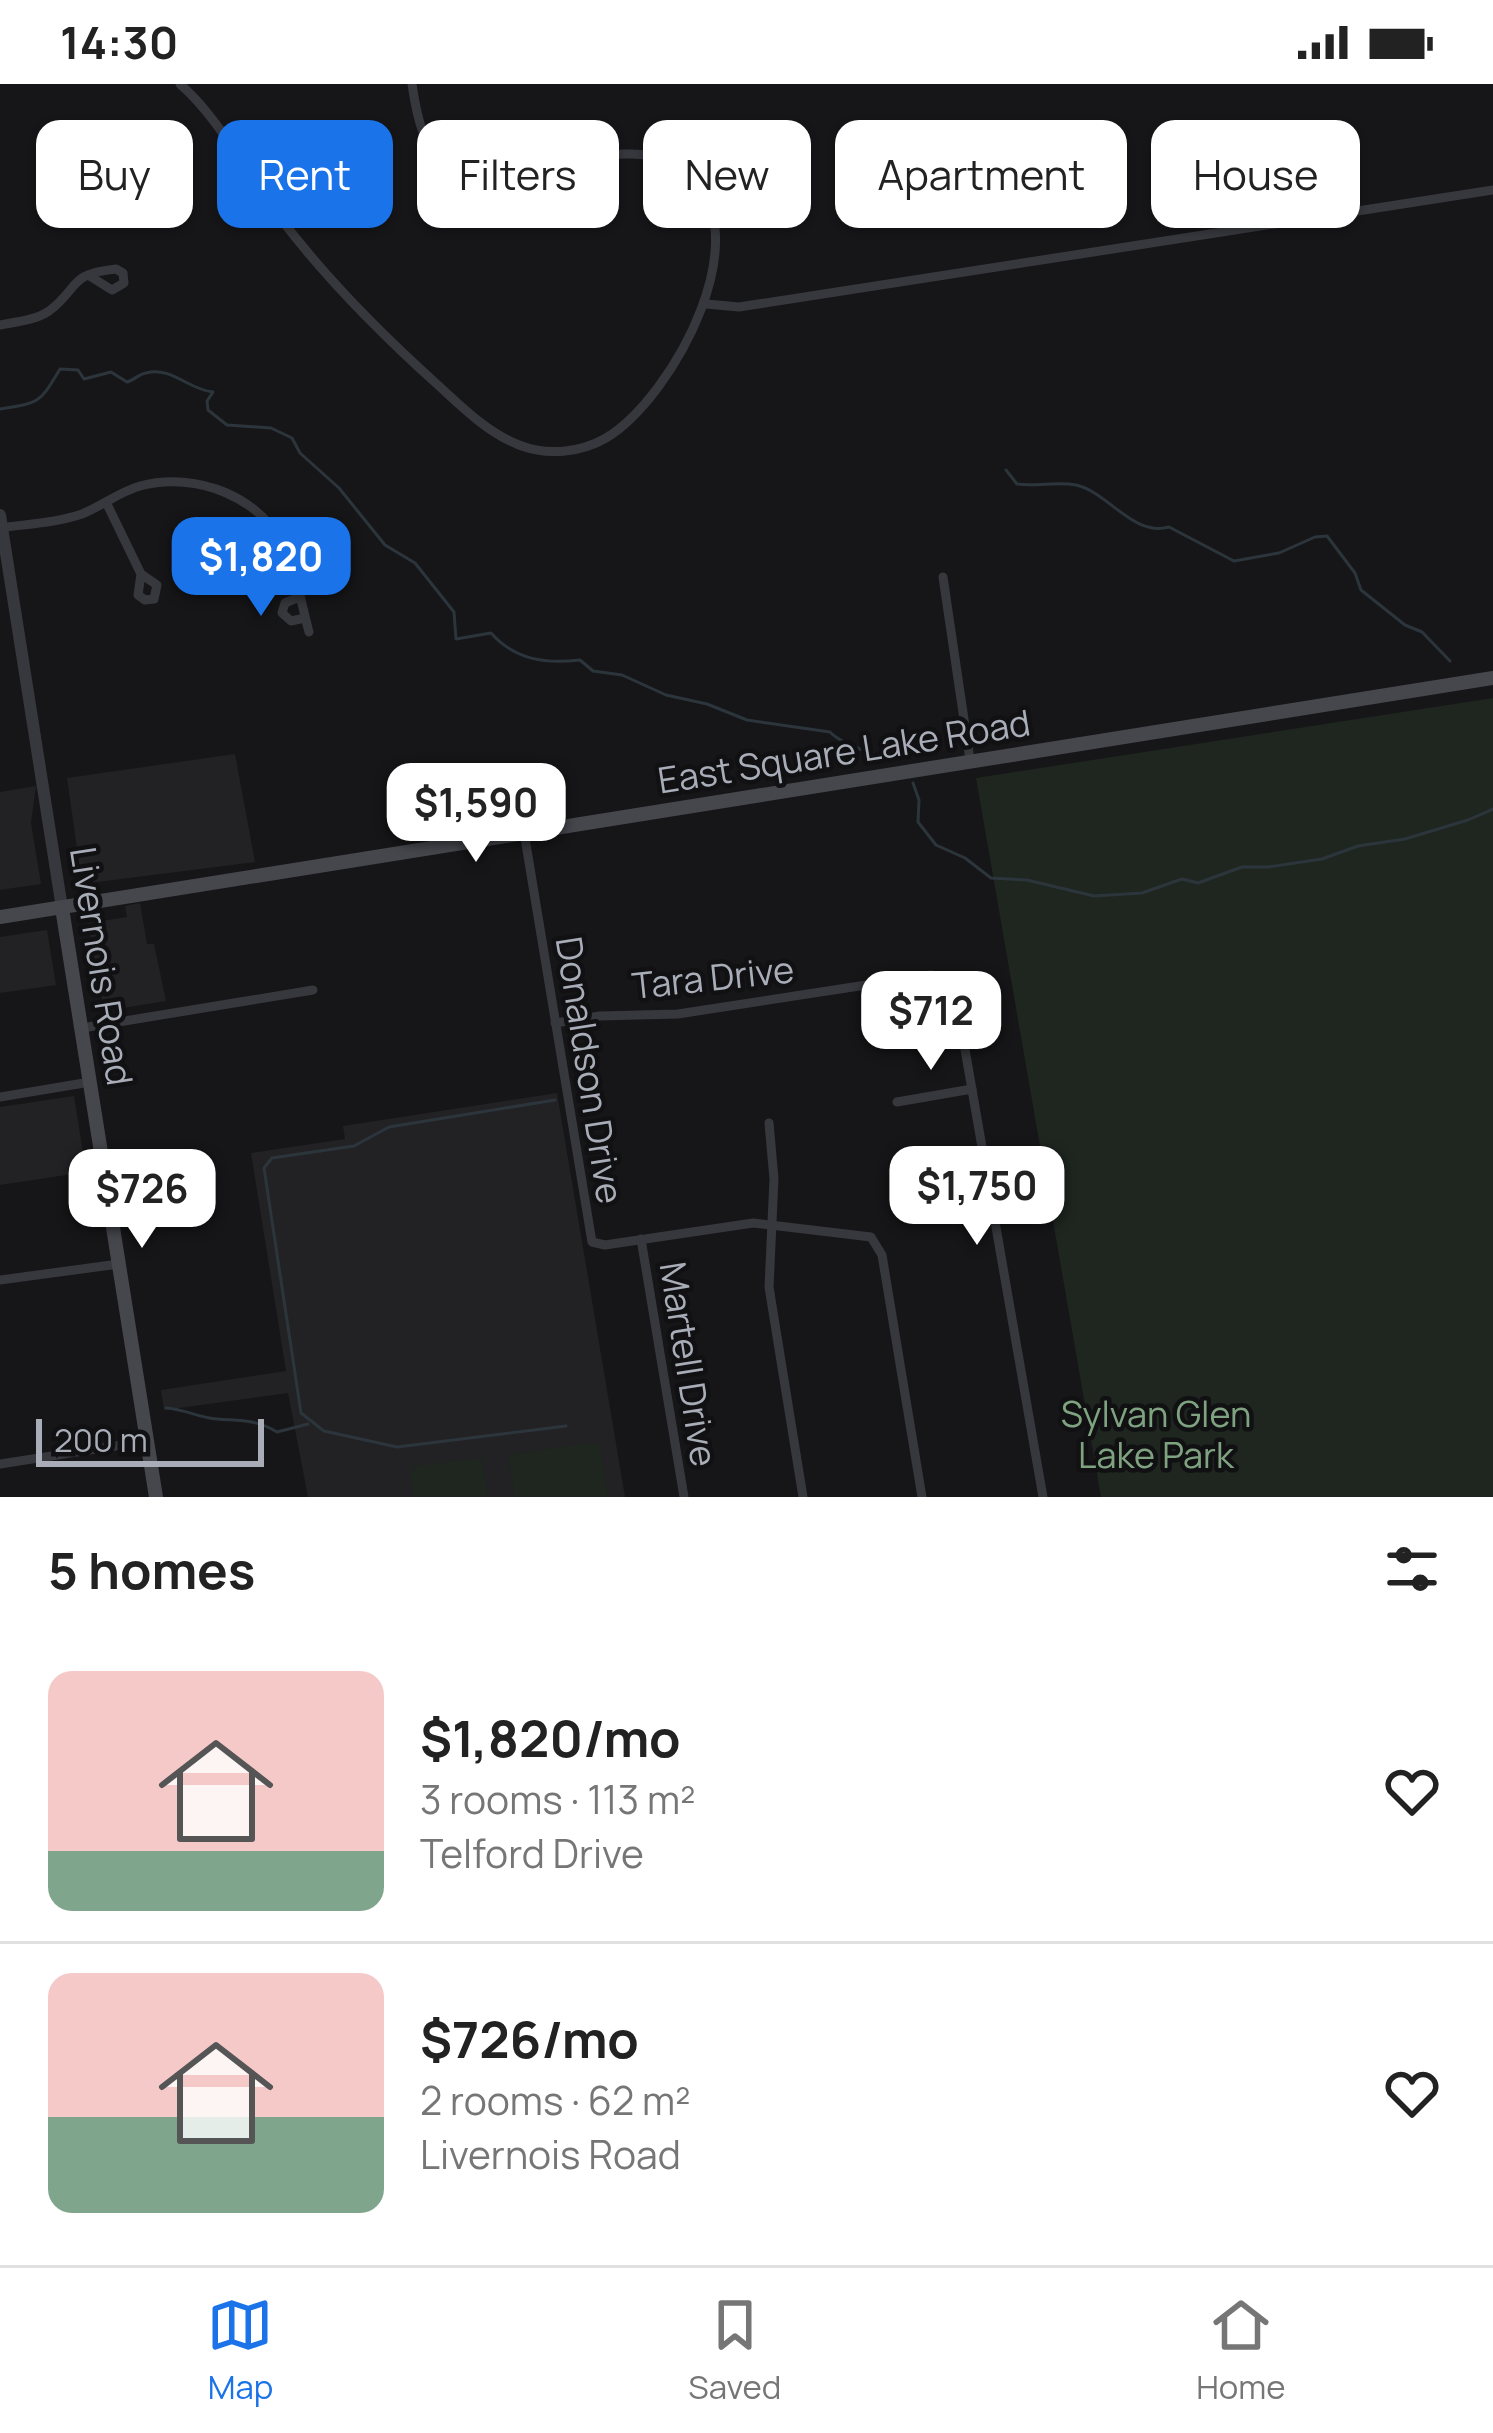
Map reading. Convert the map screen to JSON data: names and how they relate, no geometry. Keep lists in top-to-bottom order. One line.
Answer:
{"streets":{"main road":["East Square Lake Road","Livernois Road"],"street":["Tara Drive","Donaldson Drive","Martell Drive"]},"crossings":[["East Square Lake Road","Livernois Road"],["East Square Lake Road","Donaldson Drive"],["Tara Drive","Donaldson Drive"],["Donaldson Drive","Martell Drive"]],"parks":["Sylvan Glen Lake Park"],"scale_bar":"200 m","page":{"status":"14:30","chip":["Buy","Rent","Filters","New","Apartment","House"],"price":["$1,820","$1,590","$712","$1,750","$726"],"scale":"200 m","heading":"5 homes","list":[{"name":"$1,820/mo","note":"3 rooms · 113 m² · Telford Drive"},{"name":"$726/mo","note":"2 rooms · 62 m² · Livernois Road"}],"tabs":["Map","Saved","Home"]}}
